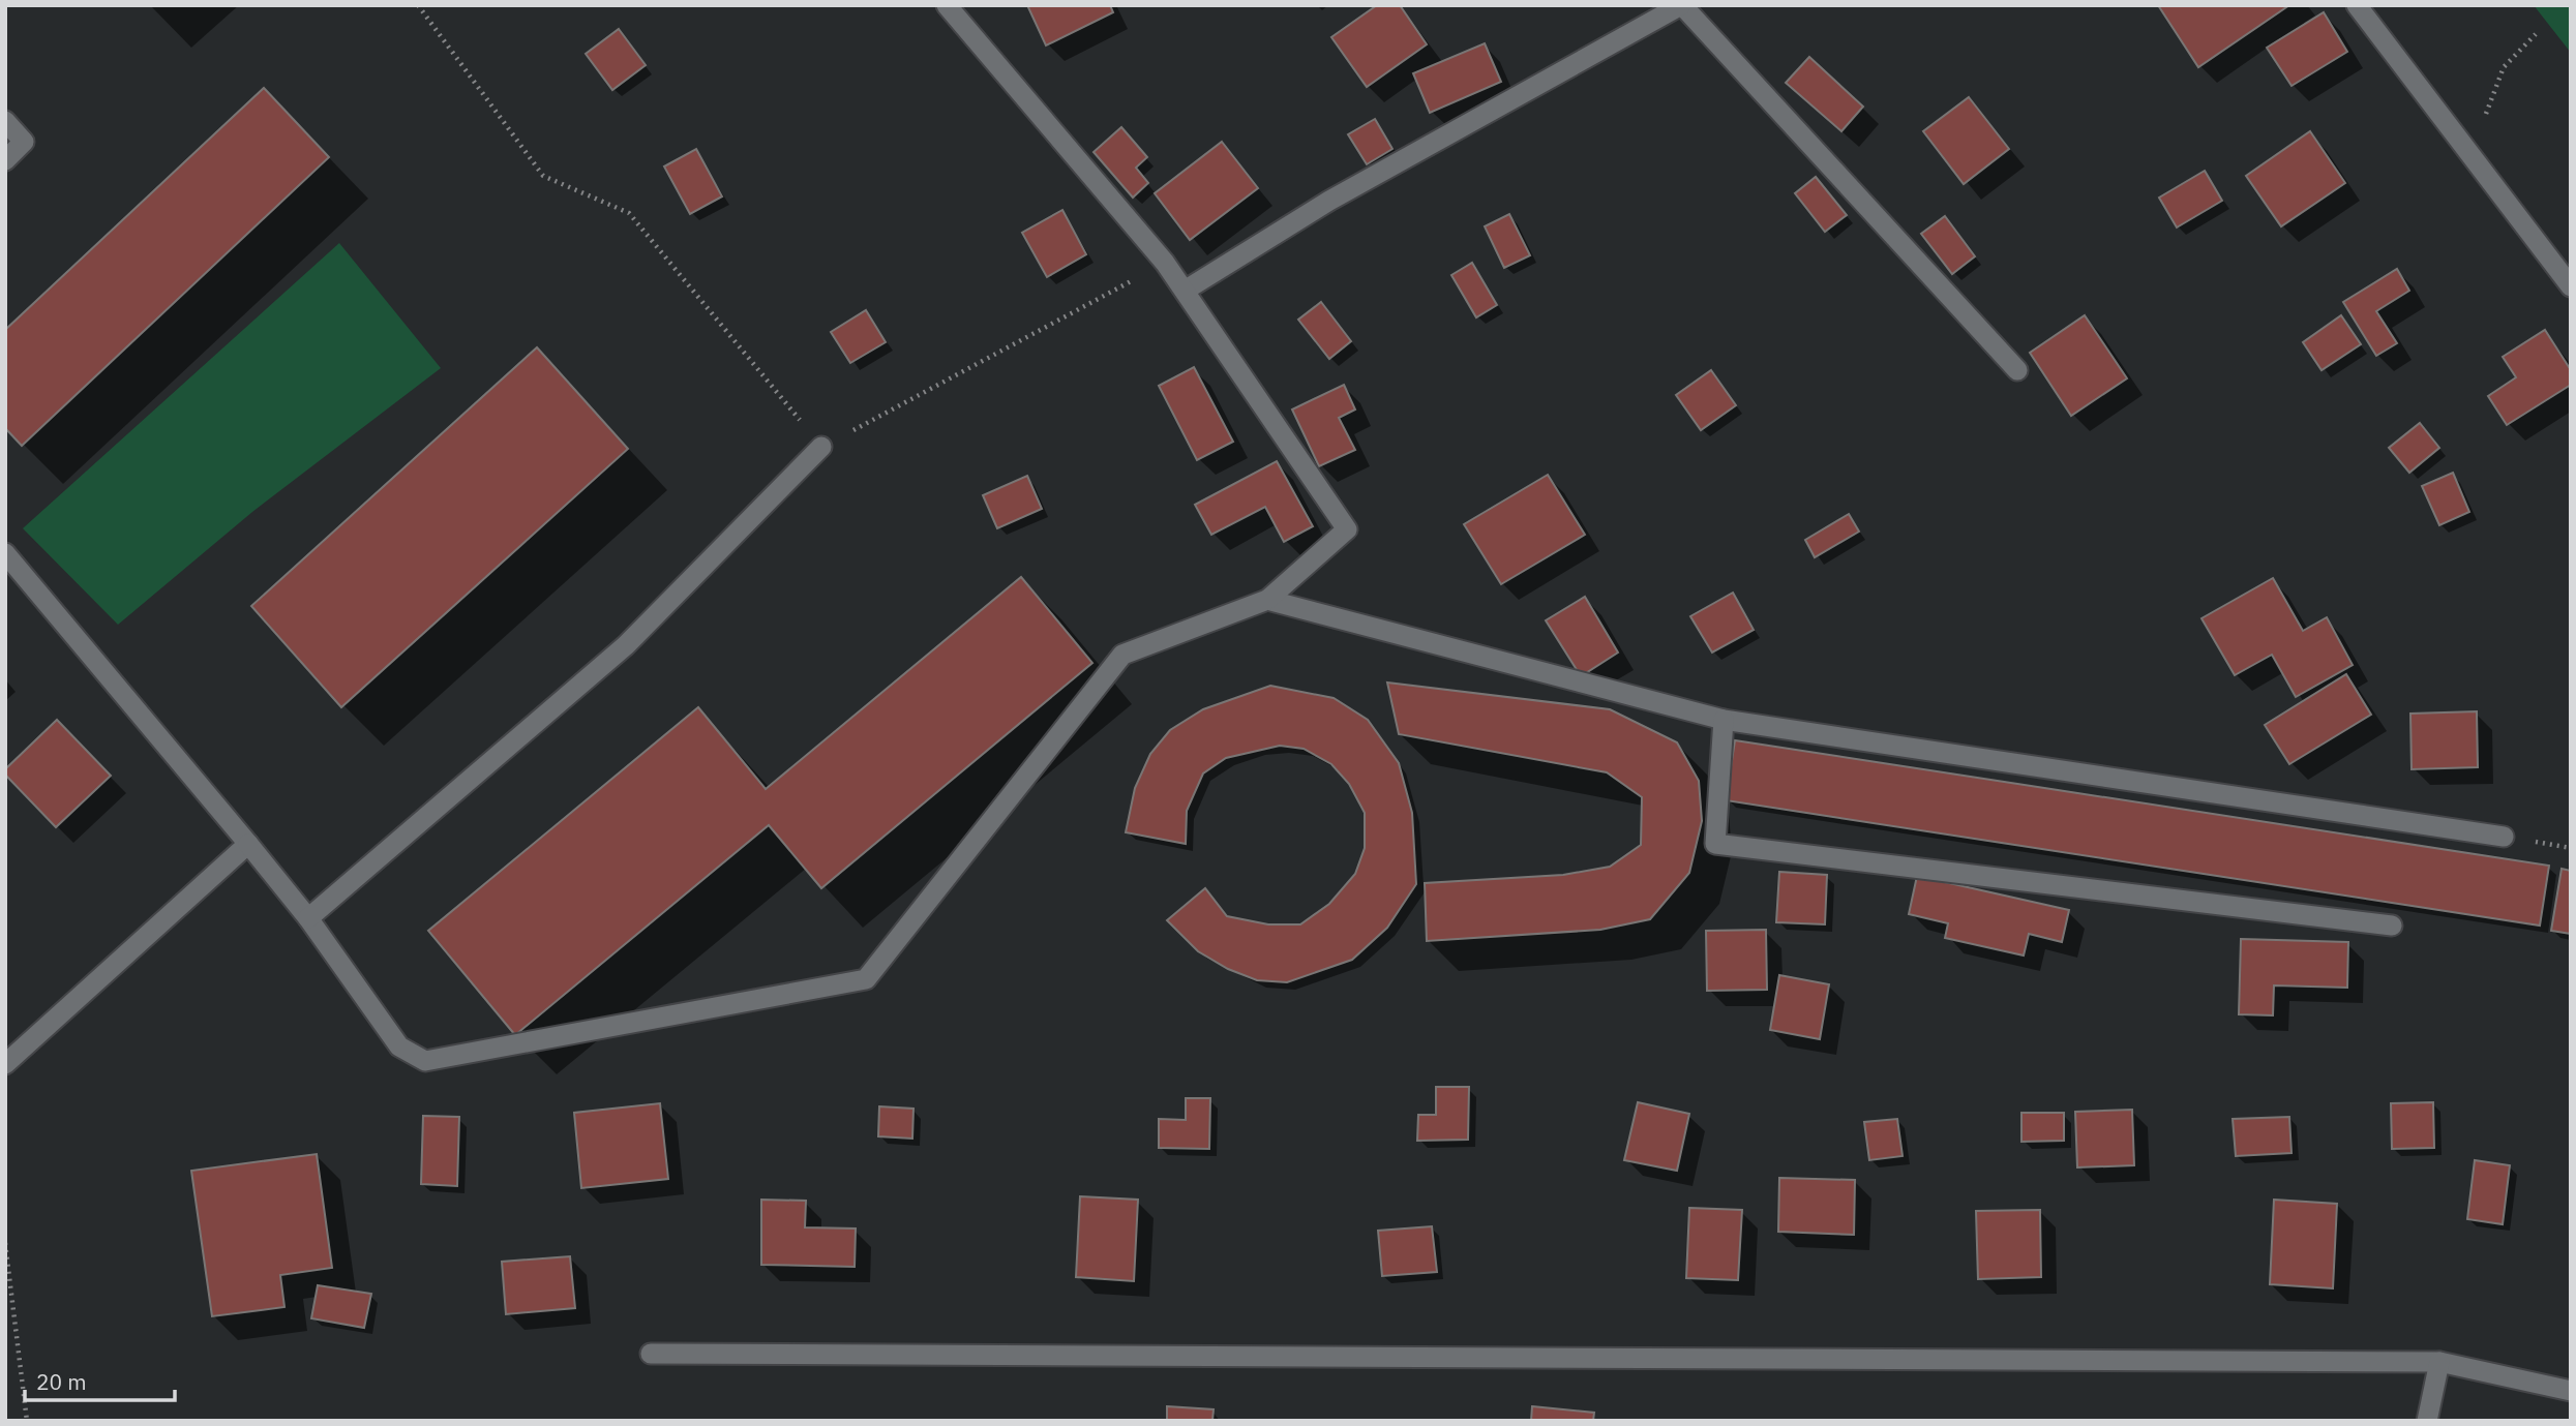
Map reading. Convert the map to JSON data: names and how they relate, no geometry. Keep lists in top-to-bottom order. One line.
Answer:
{"scale_bar":"20 m"}
